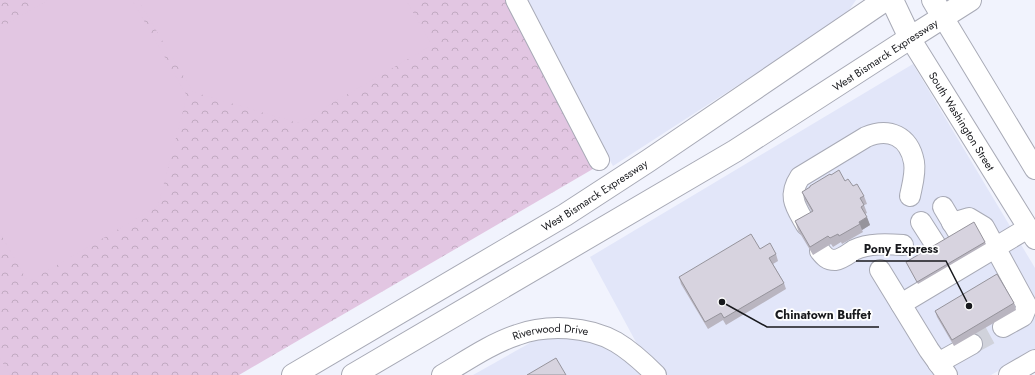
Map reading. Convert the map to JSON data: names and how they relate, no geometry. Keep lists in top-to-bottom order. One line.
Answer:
{"streets":{"main road":["West Bismarck Expressway","South Washington Street"],"street":["Riverwood Drive"]},"crossings":[["West Bismarck Expressway","South Washington Street"]],"places":["Chinatown Buffet","Pony Express"]}
